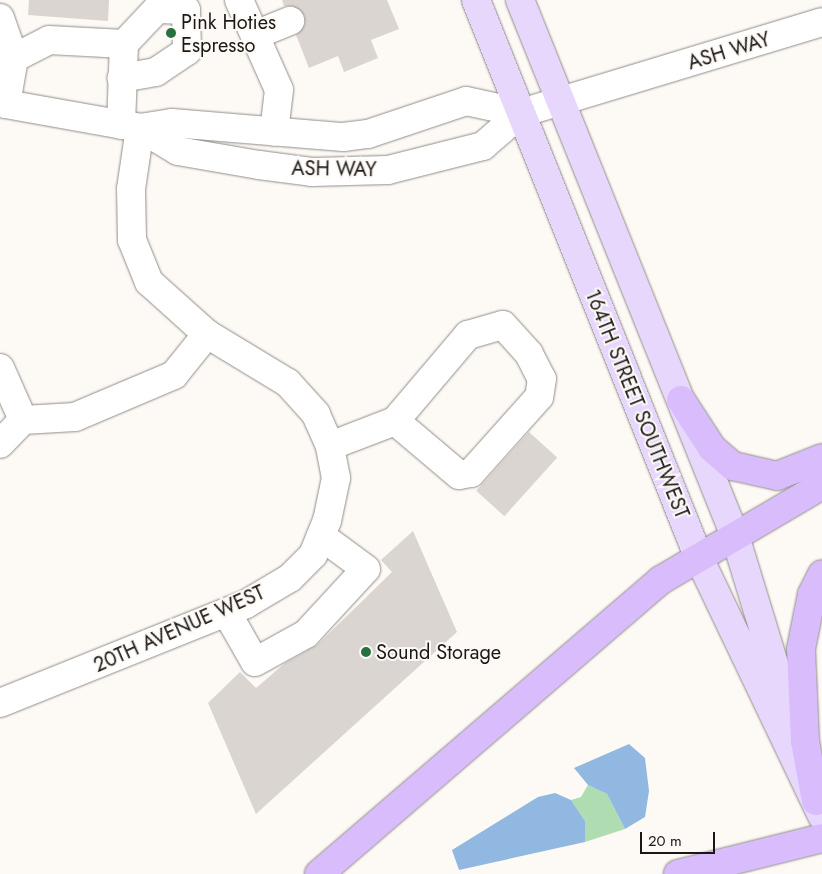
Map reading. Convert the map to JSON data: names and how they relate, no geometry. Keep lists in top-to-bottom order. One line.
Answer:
{"streets":{"main road":["164TH STREET SOUTHWEST"],"street":["ASH WAY","20TH AVENUE WEST"]},"crossings":[["ASH WAY","164TH STREET SOUTHWEST"],["ASH WAY","20TH AVENUE WEST"]],"places":["Pink Hoties Espresso","Sound Storage"],"scale_bar":"20 m"}
